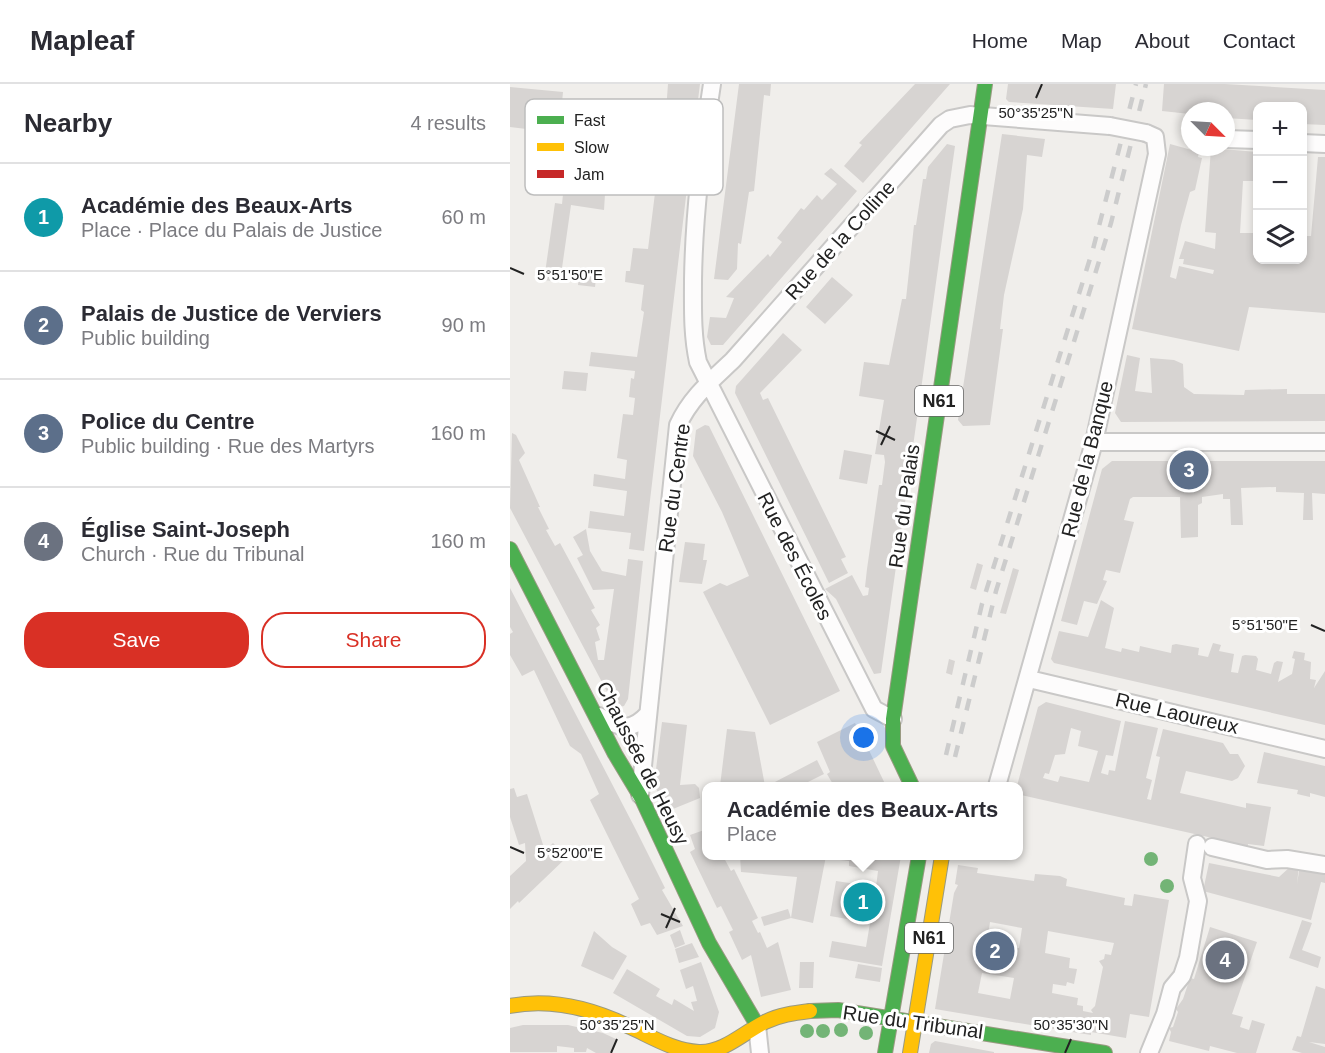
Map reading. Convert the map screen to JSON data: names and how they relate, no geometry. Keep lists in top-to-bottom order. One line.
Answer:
{"streets":{"main road":["N61","Rue du Palais","Chaussée de Heusy","Rue du Tribunal"],"street":["Rue de la Colline","Rue de la Banque","Rue du Centre","Rue des Écoles","Rue Laoureux"]},"crossings":[["Rue de la Colline","Rue de la Banque"],["Rue de la Colline","Rue du Centre"],["Rue de la Colline","Rue du Palais"],["Rue de la Colline","Rue des Écoles"],["N61","Rue du Tribunal"],["Rue de la Banque","Rue Laoureux"],["Rue du Centre","Rue des Écoles"],["Rue du Centre","Chaussée de Heusy"],["Rue du Palais","Rue des Écoles"],["Chaussée de Heusy","Rue du Tribunal"]],"legend":["Fast","Slow","Jam"],"north":"bottom right","page":{"header":"Mapleaf","nav":["Home","Map","About","Contact"],"heading":["Nearby","4 results"],"map_buttons":["+","−"],"list":[{"mark":"1","name":"Académie des Beaux-Arts","note":"Place · Place du Palais de Justice","value":"60 m"},{"mark":"2","name":"Palais de Justice de Verviers","note":"Public building","value":"90 m"},{"mark":"3","name":"Police du Centre","note":"Public building · Rue des Martyrs","value":"160 m"},{"mark":"4","name":"Église Saint-Joseph","note":"Church · Rue du Tribunal","value":"160 m"}],"pins":["3","1","2","4"],"buttons":["Save","Share"],"popup":["Académie des Beaux-Arts","Place"]},"coordinates":["50°35'25\"N","5°51'50\"E","5°52'00\"E","50°35'30\"N"]}
